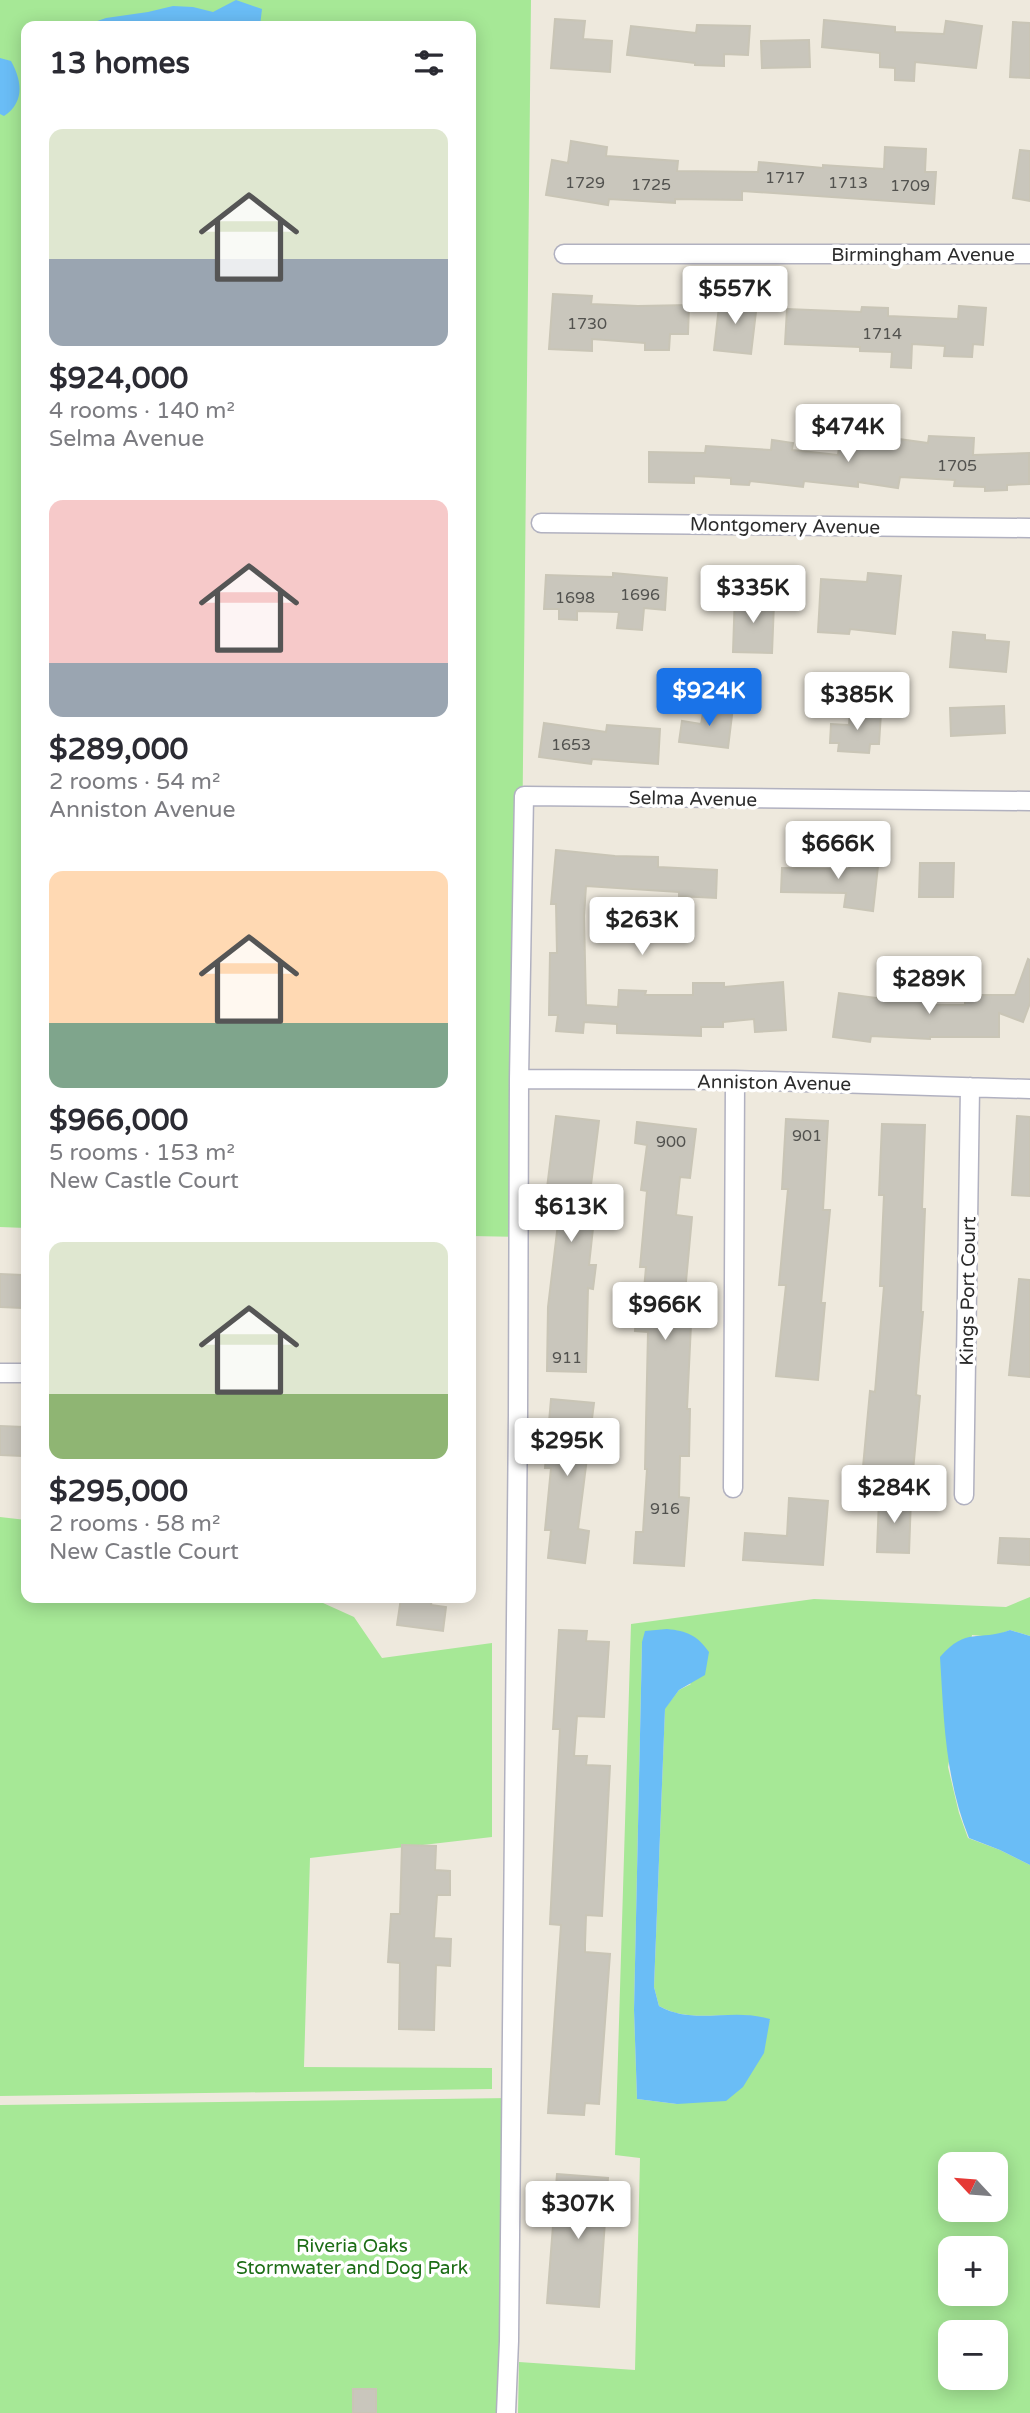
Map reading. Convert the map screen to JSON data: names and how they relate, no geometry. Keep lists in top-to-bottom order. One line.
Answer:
{"streets":{"street":["Birmingham Avenue","Montgomery Avenue","Selma Avenue","Anniston Avenue","Kings Port Court"]},"crossings":[["Selma Avenue","Anniston Avenue"],["Anniston Avenue","Kings Port Court"]],"parks":["Riveria Oaks Stormwater and Dog Park"],"house_numbers":["1717","1729","1713","1725","1709","1730","1714","1705","1696","1698","1653","901","900","911","916"],"north":"top left","page":{"heading":"13 homes","list":[{"name":"$924,000","note":"4 rooms · 140 m² · Selma Avenue"},{"name":"$289,000","note":"2 rooms · 54 m² · Anniston Avenue"},{"name":"$966,000","note":"5 rooms · 153 m² · New Castle Court"},{"name":"$295,000","note":"2 rooms · 58 m² · New Castle Court"}],"price":["$557K","$474K","$335K","$924K","$385K","$666K","$263K","$289K","$613K","$966K","$295K","$284K","$307K"],"map_buttons":["+","−"]}}
